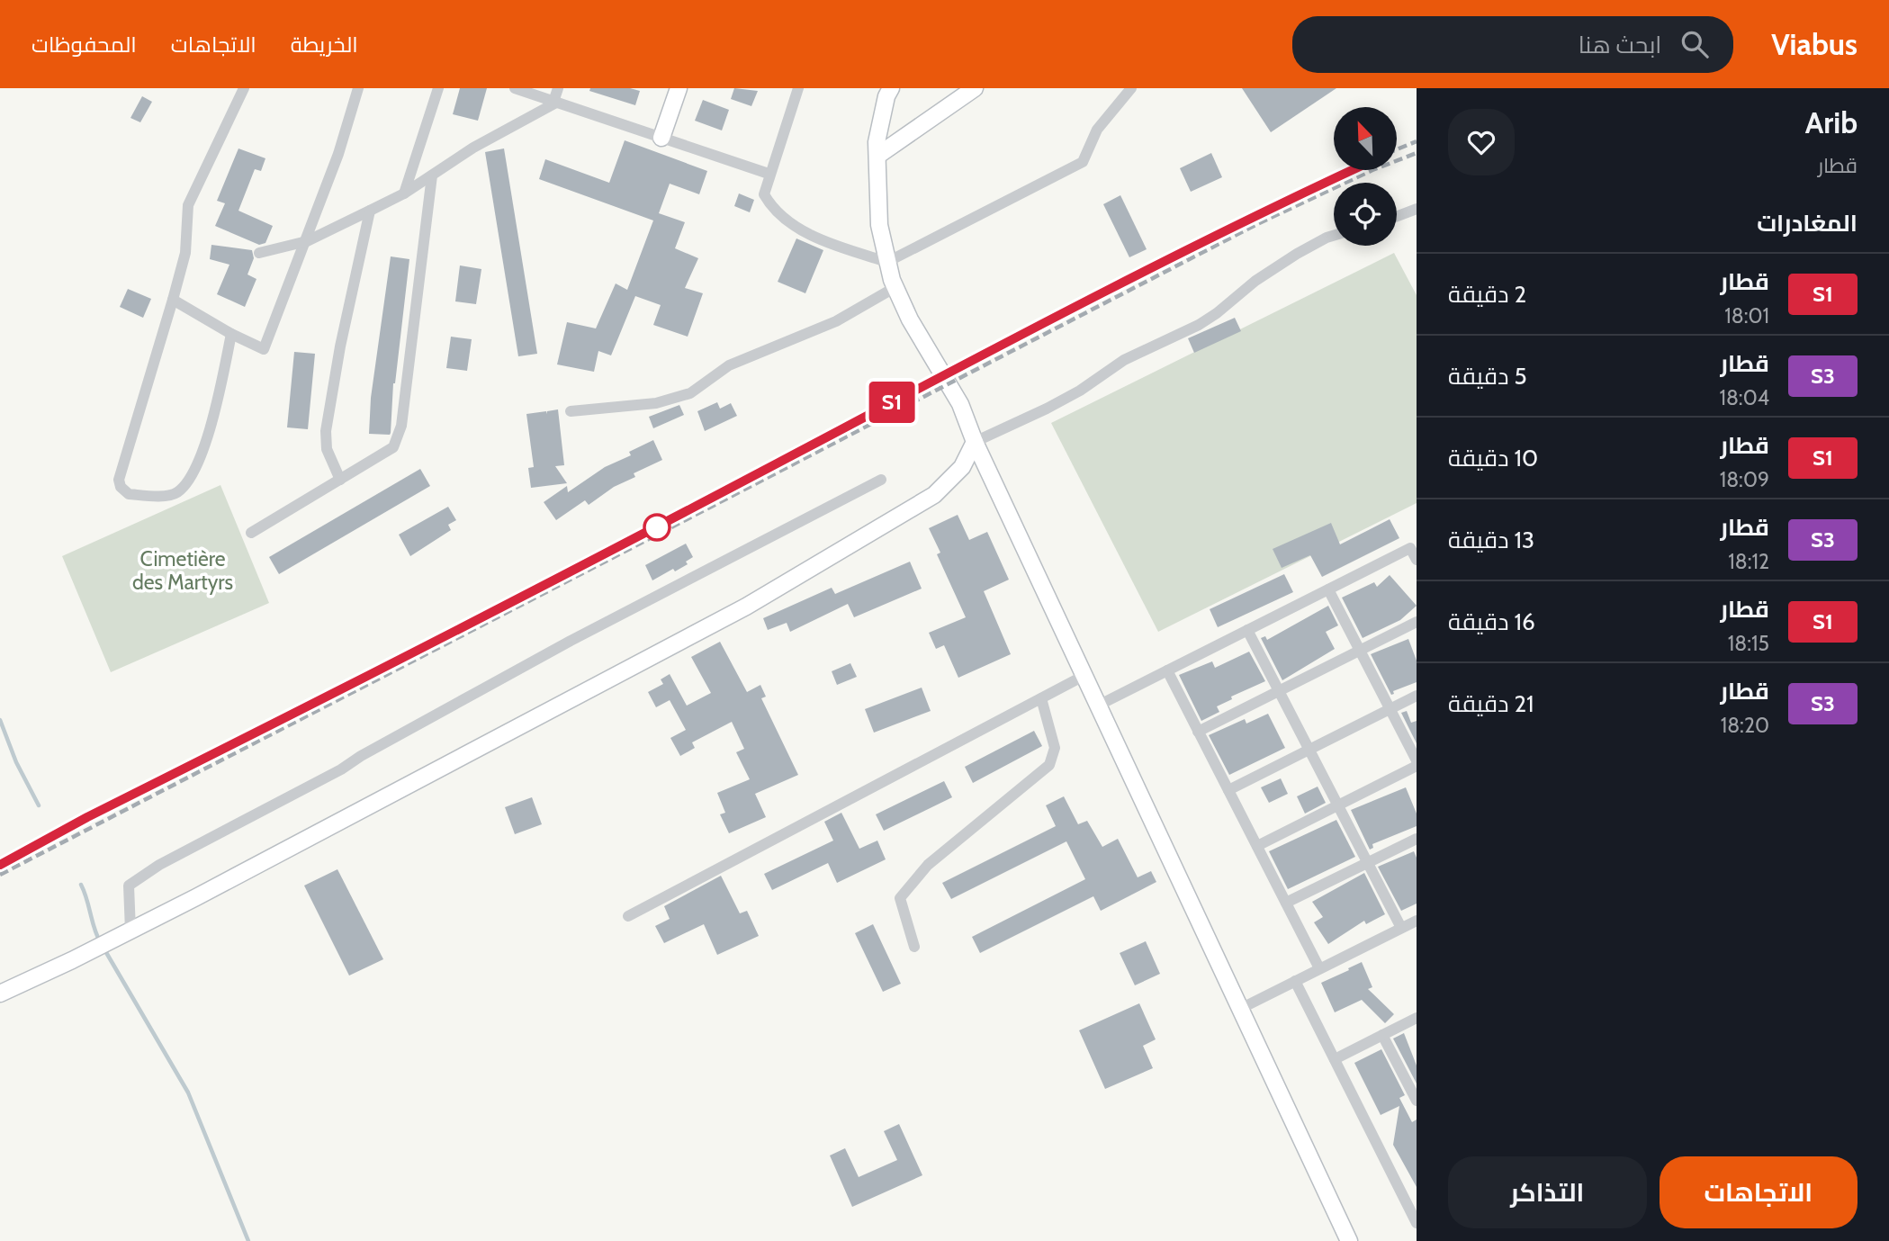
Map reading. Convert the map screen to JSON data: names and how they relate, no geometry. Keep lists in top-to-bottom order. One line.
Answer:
{"parks":["Cimetière des Martyrs"],"north":"top left","page":{"header":"Viabus","search":"ابحث هنا","nav":["الخريطة","الاتجاهات","المحفوظات"],"heading":[["Arib","قطار"],"المغادرات"],"on_map":"S1","list":[{"mark":"S1","name":"قطار","note":"18:01","value":"2 دقيقة"},{"mark":"S3","name":"قطار","note":"18:04","value":"5 دقيقة"},{"mark":"S1","name":"قطار","note":"18:09","value":"10 دقيقة"},{"mark":"S3","name":"قطار","note":"18:12","value":"13 دقيقة"},{"mark":"S1","name":"قطار","note":"18:15","value":"16 دقيقة"},{"mark":"S3","name":"قطار","note":"18:20","value":"21 دقيقة"}],"buttons":["الاتجاهات","التذاكر"]}}
